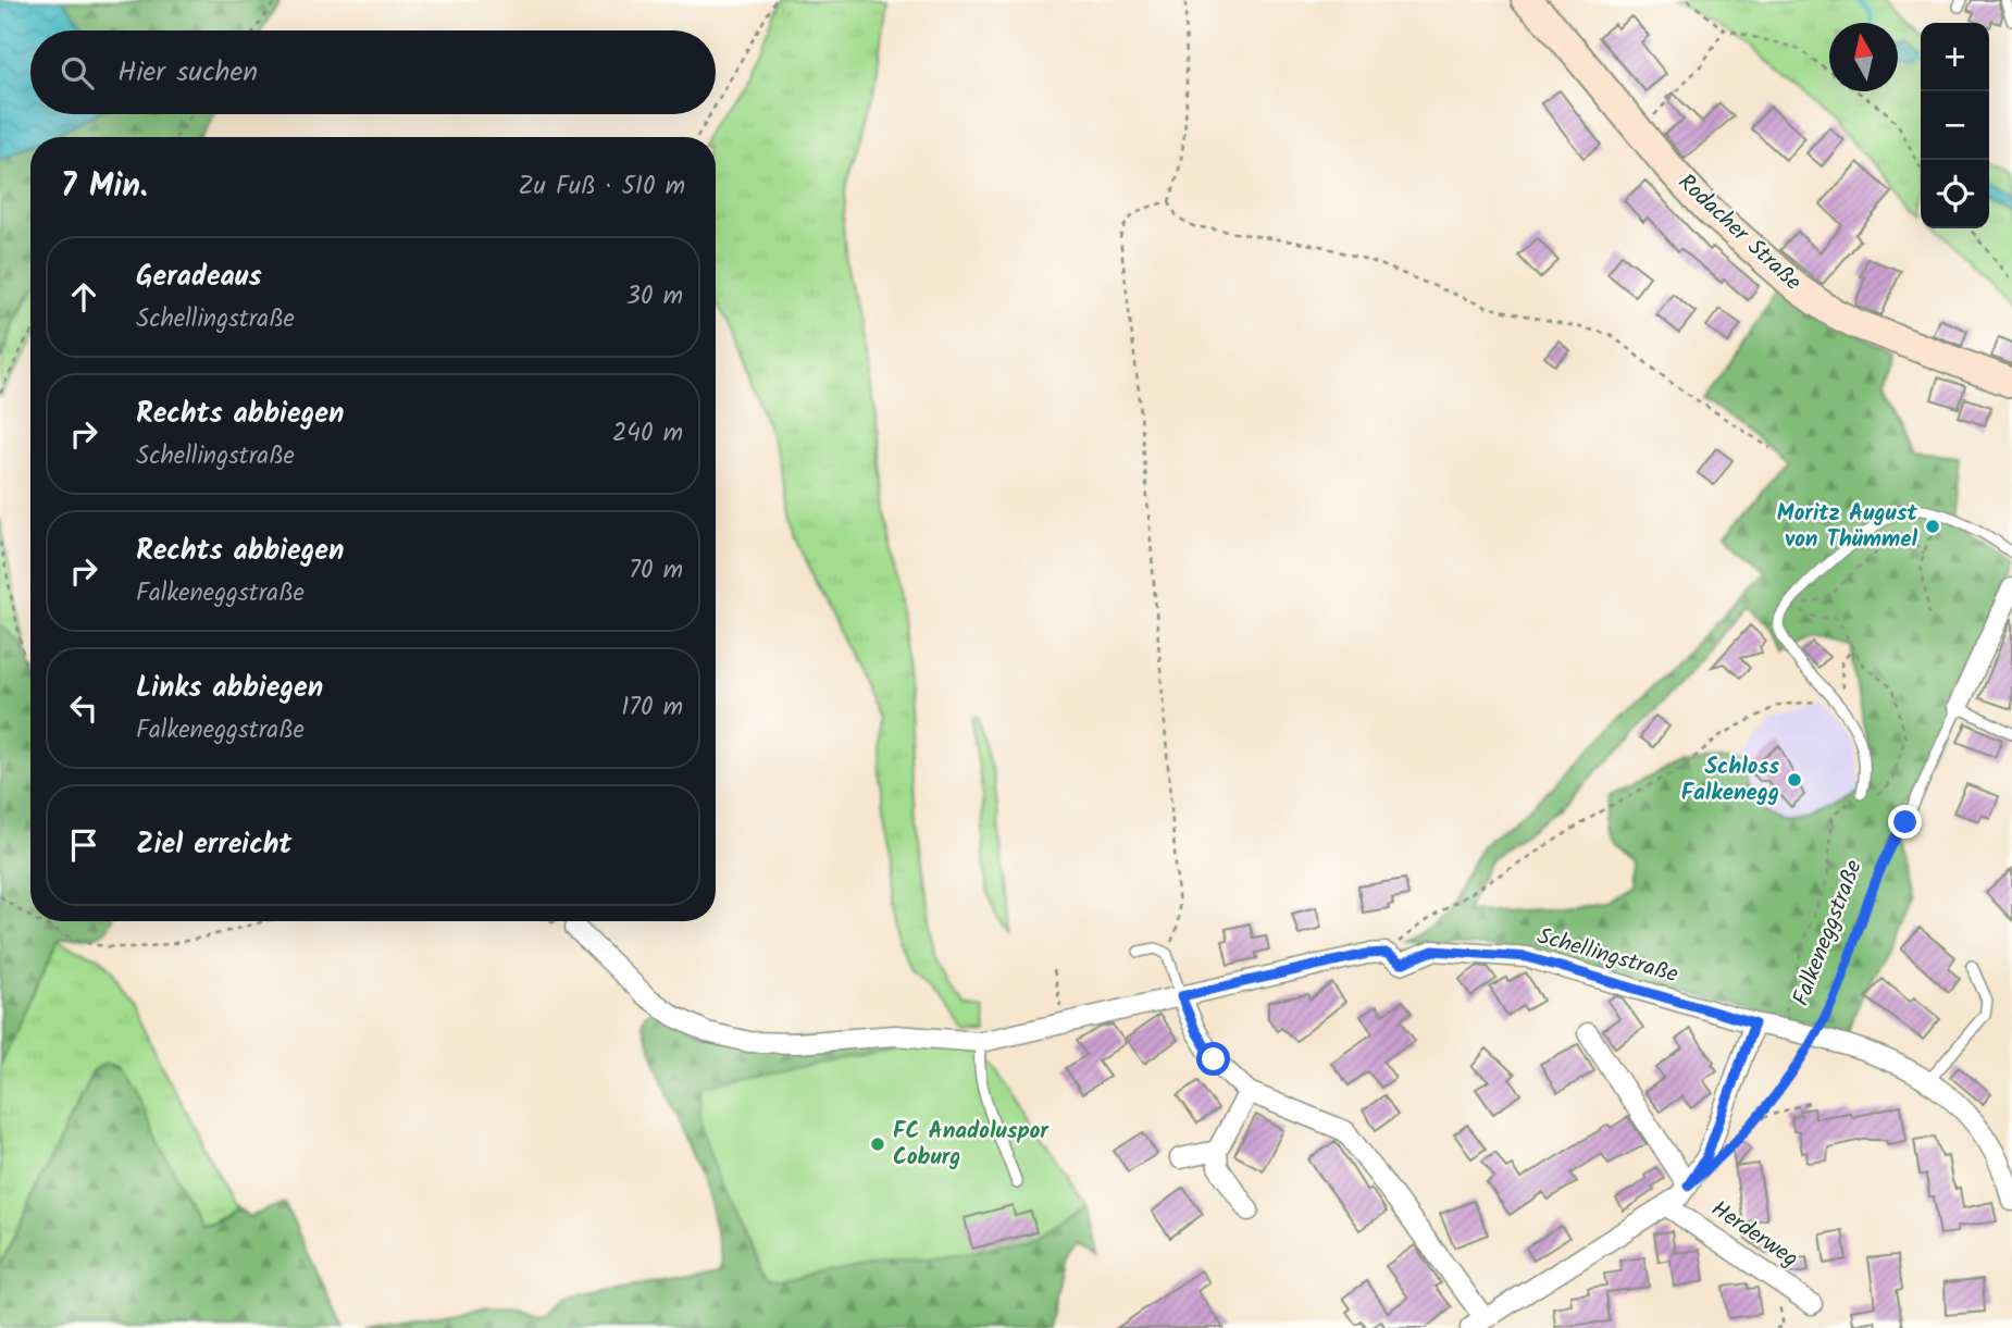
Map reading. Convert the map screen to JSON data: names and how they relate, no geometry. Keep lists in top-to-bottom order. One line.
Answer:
{"streets":{"street":["Rodacher Straße","Schellingstraße","Herderweg"],"path":["Falkeneggstraße"]},"places":["Moritz August von Thümmel","Schloss Falkenegg","FC Anadoluspor Coburg"],"north":"top","page":{"map_buttons":["+","−"],"search":"Hier suchen","heading":["7 Min.","Zu Fuß · 510 m"],"list":[["Geradeaus","Schellingstraße","30 m"],["Rechts abbiegen","Schellingstraße","240 m"],["Rechts abbiegen","Falkeneggstraße","70 m"],["Links abbiegen","Falkeneggstraße","170 m"],"Ziel erreicht"]}}
